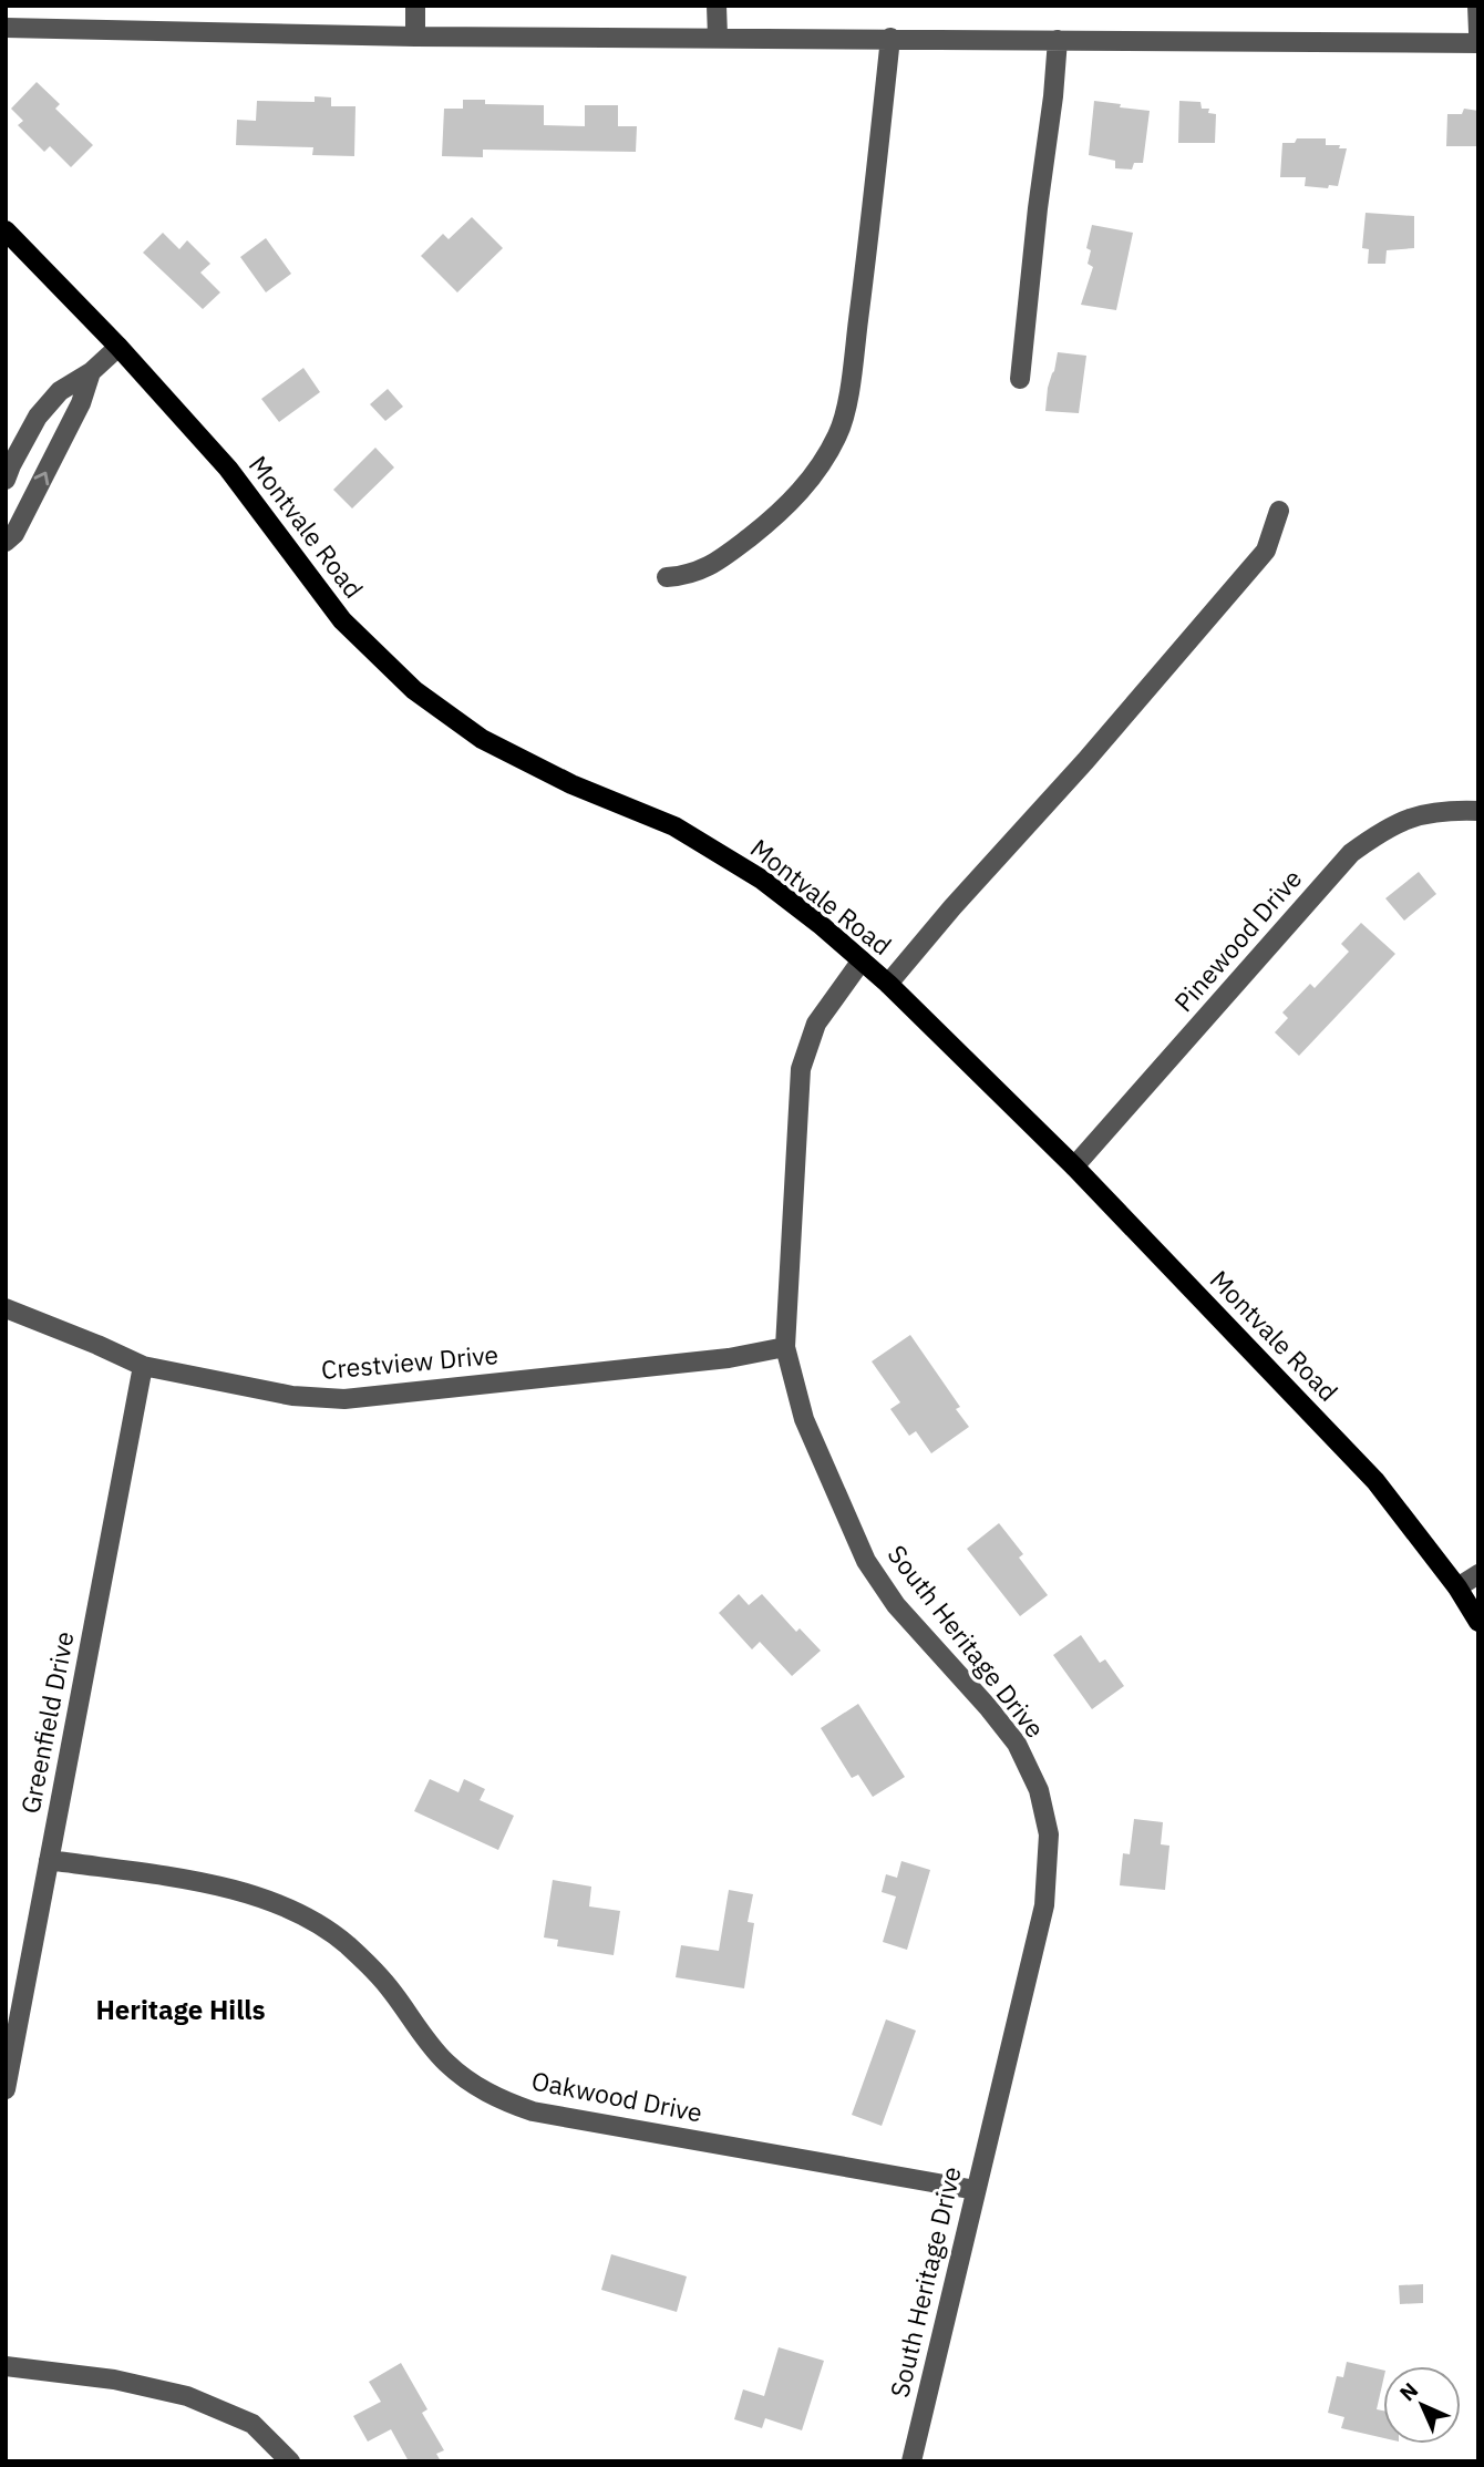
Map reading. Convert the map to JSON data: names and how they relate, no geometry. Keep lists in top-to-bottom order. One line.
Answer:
{"streets":{"main road":["Montvale Road"],"street":["Pinewood Drive","Crestview Drive","South Heritage Drive","Greenfield Drive","Oakwood Drive"]},"crossings":[["Montvale Road","Pinewood Drive"],["Montvale Road","South Heritage Drive"],["Crestview Drive","South Heritage Drive"],["Crestview Drive","Greenfield Drive"],["South Heritage Drive","Oakwood Drive"],["Greenfield Drive","Oakwood Drive"]],"districts":["Heritage Hills"],"north":"top left"}
